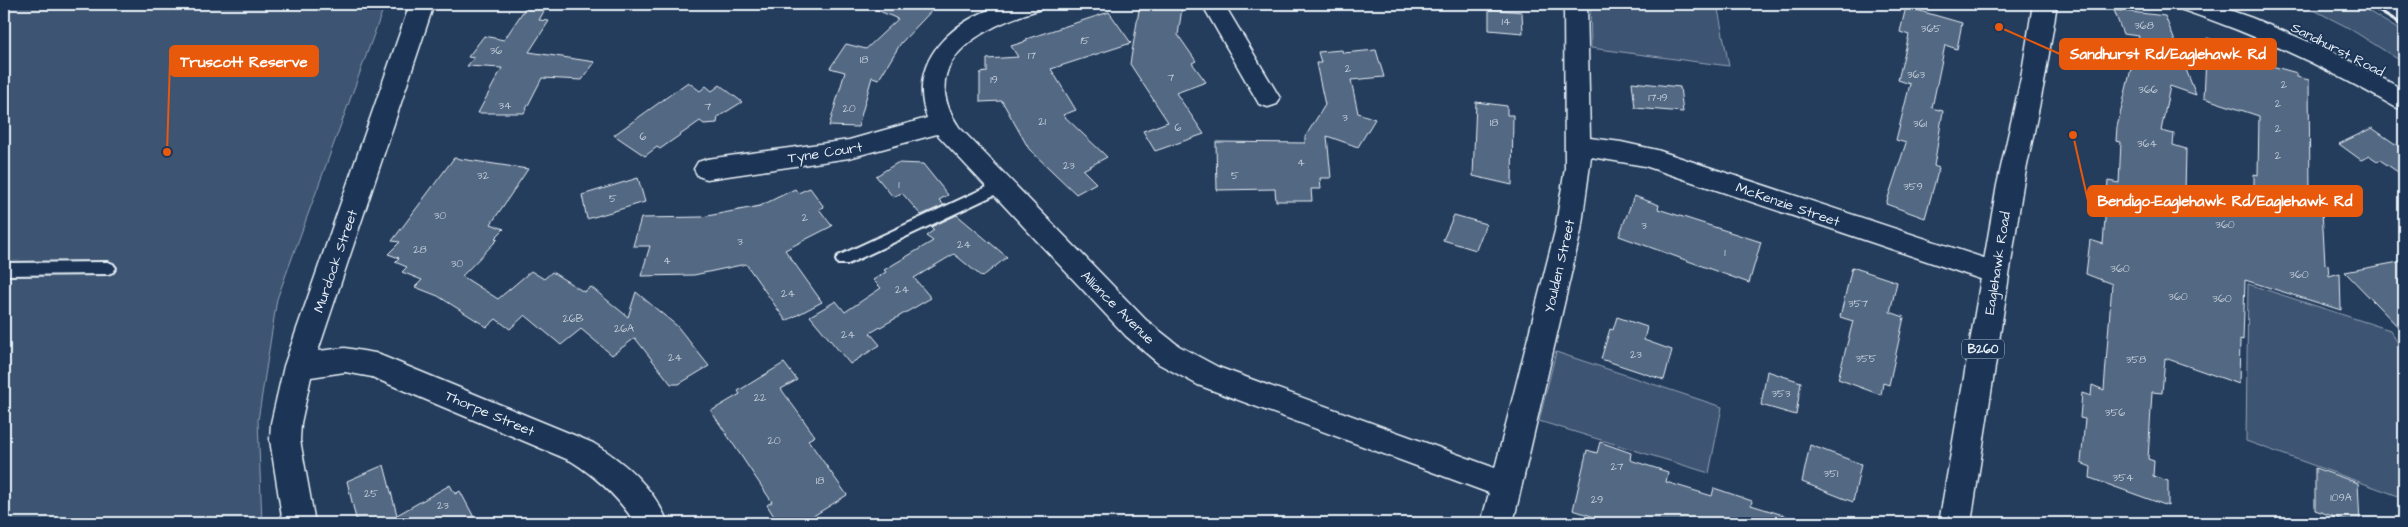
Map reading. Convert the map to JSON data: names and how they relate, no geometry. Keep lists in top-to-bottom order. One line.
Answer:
{"streets":{"street":["Sandhurst Road","Tyne Court","McKenzie Street","Murdock Street","Eaglehawk Road","Youlden Street","Alliance Avenue","B260","Thorpe Street"]},"crossings":[["Tyne Court","Alliance Avenue"],["McKenzie Street","Eaglehawk Road"],["McKenzie Street","Youlden Street"],["Murdock Street","Thorpe Street"],["Youlden Street","Alliance Avenue"]],"places":["Sandhurst Rd/Eaglehawk Rd","Bendigo-Eaglehawk Rd/Eaglehawk Rd","Truscott Reserve"],"house_numbers":["14","368","365","15","36","17","18","2","363","7","19","2","366","17-19","2","34","7","20","3","21","18","361","6","2","6","364","2","4","23","32","5","1","359","5","30","2","360","3","3","24","28","1","4","30","360","360","24","24","360","360","357","26B","26A","24","23","24","355","358","353","22","356","20","27","351","354","18","25","109A","29","23"]}
